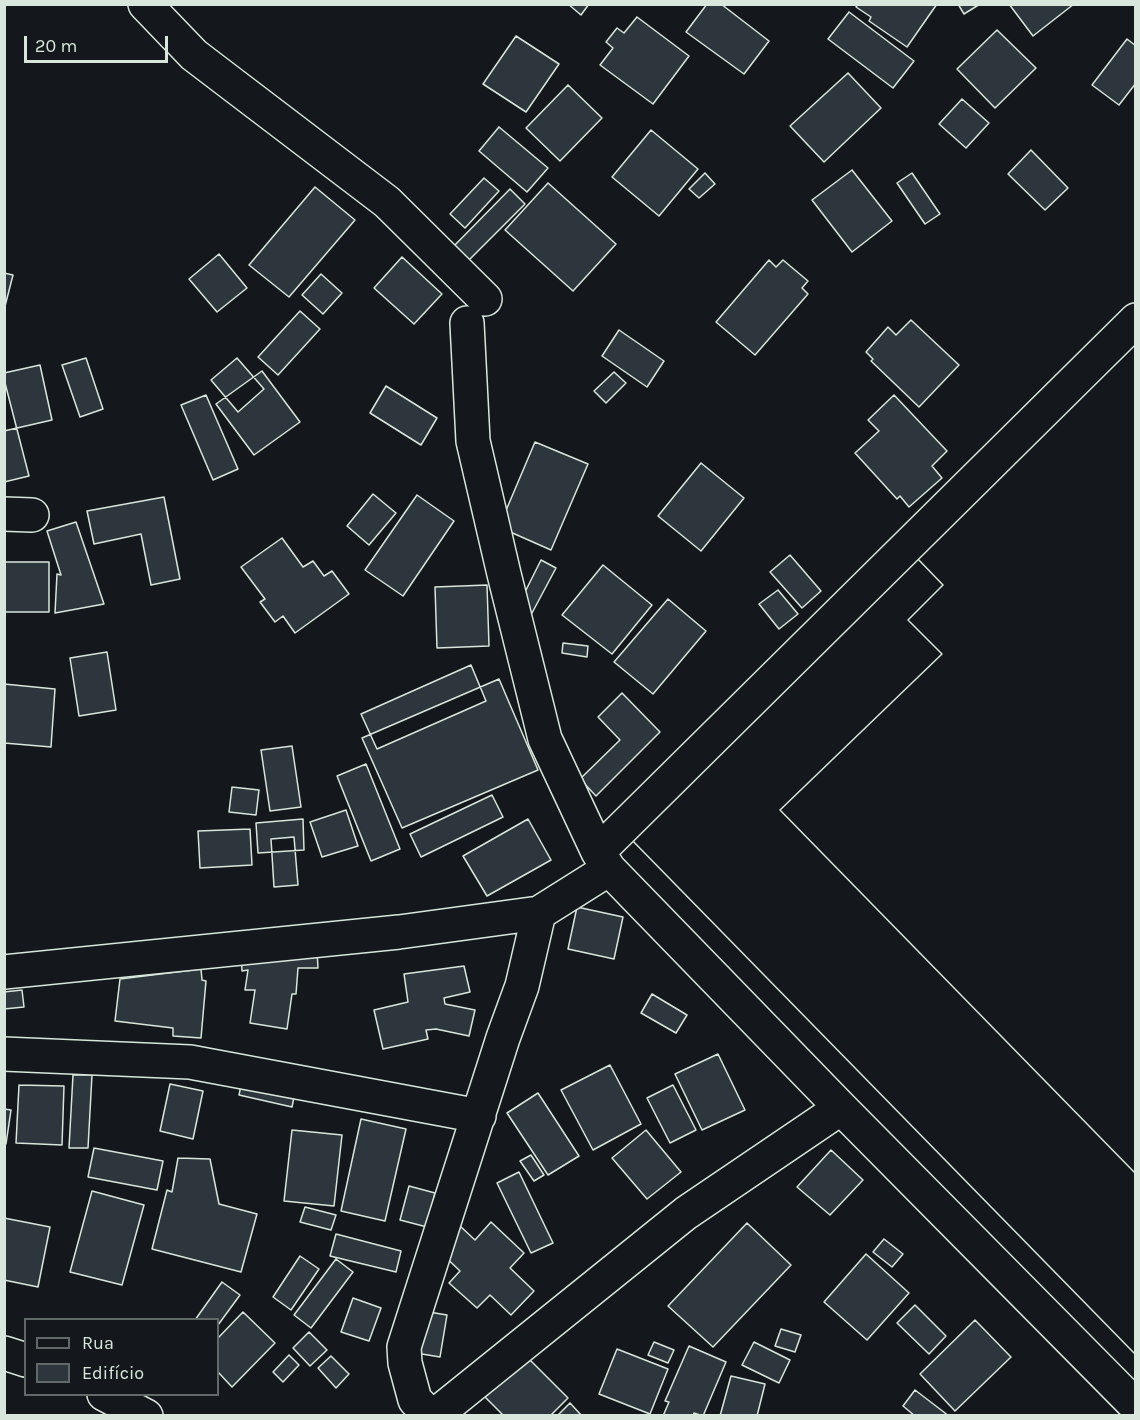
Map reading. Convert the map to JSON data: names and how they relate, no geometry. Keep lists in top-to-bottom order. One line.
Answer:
{"legend":["Rua","Edifício"],"scale_bar":"20 m"}
